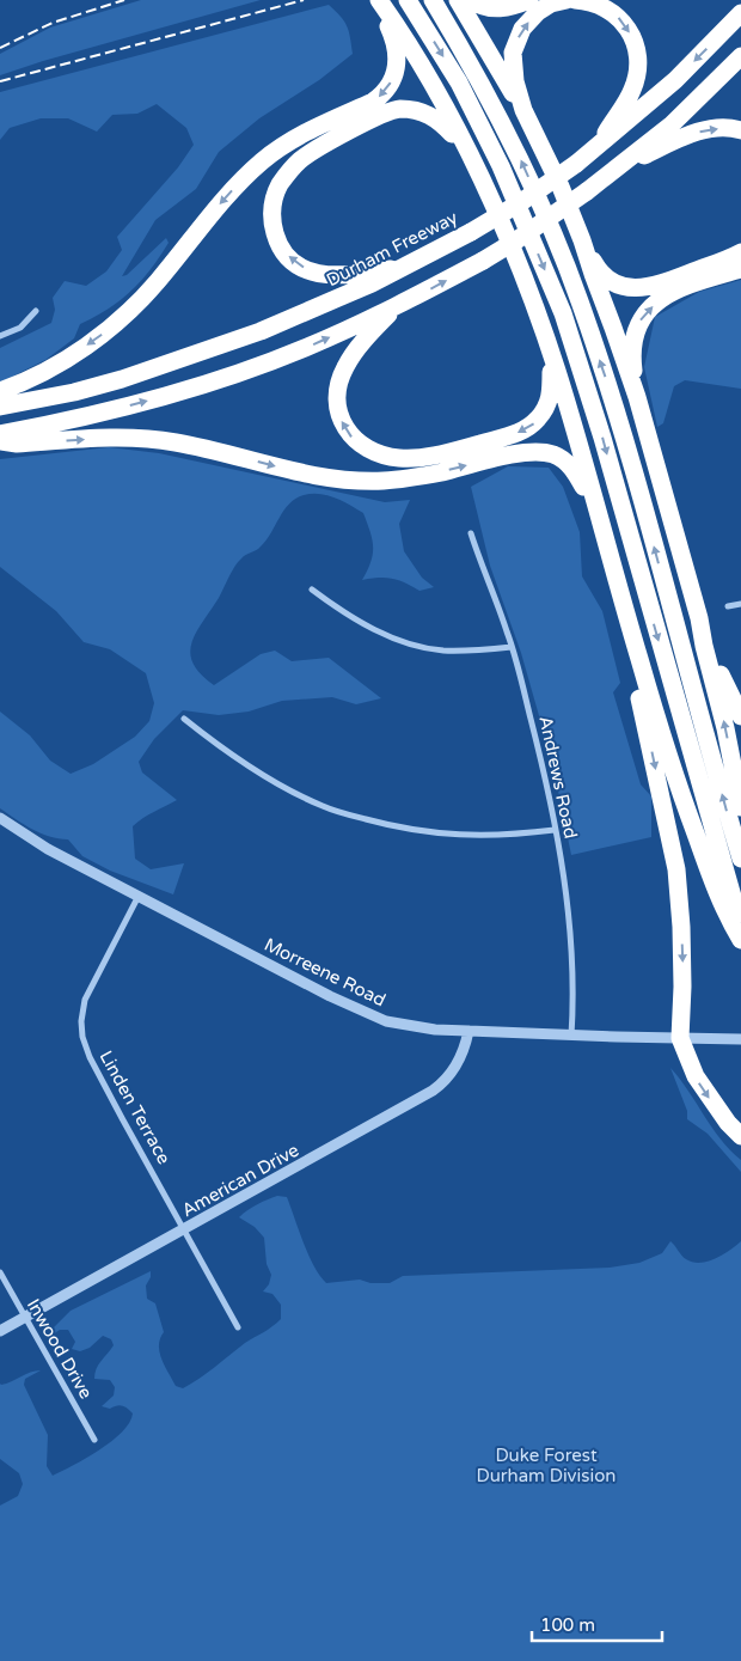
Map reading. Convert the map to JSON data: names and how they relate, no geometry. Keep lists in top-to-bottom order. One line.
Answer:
{"streets":{"highway":["Durham Freeway"],"street":["Andrews Road","Morreene Road","Linden Terrace","American Drive","Inwood Drive"]},"crossings":[["Andrews Road","Morreene Road"],["Morreene Road","Linden Terrace"],["Morreene Road","American Drive"],["Linden Terrace","American Drive"],["American Drive","Inwood Drive"]],"parks":["Duke Forest Durham Division"],"scale_bar":"100 m"}
